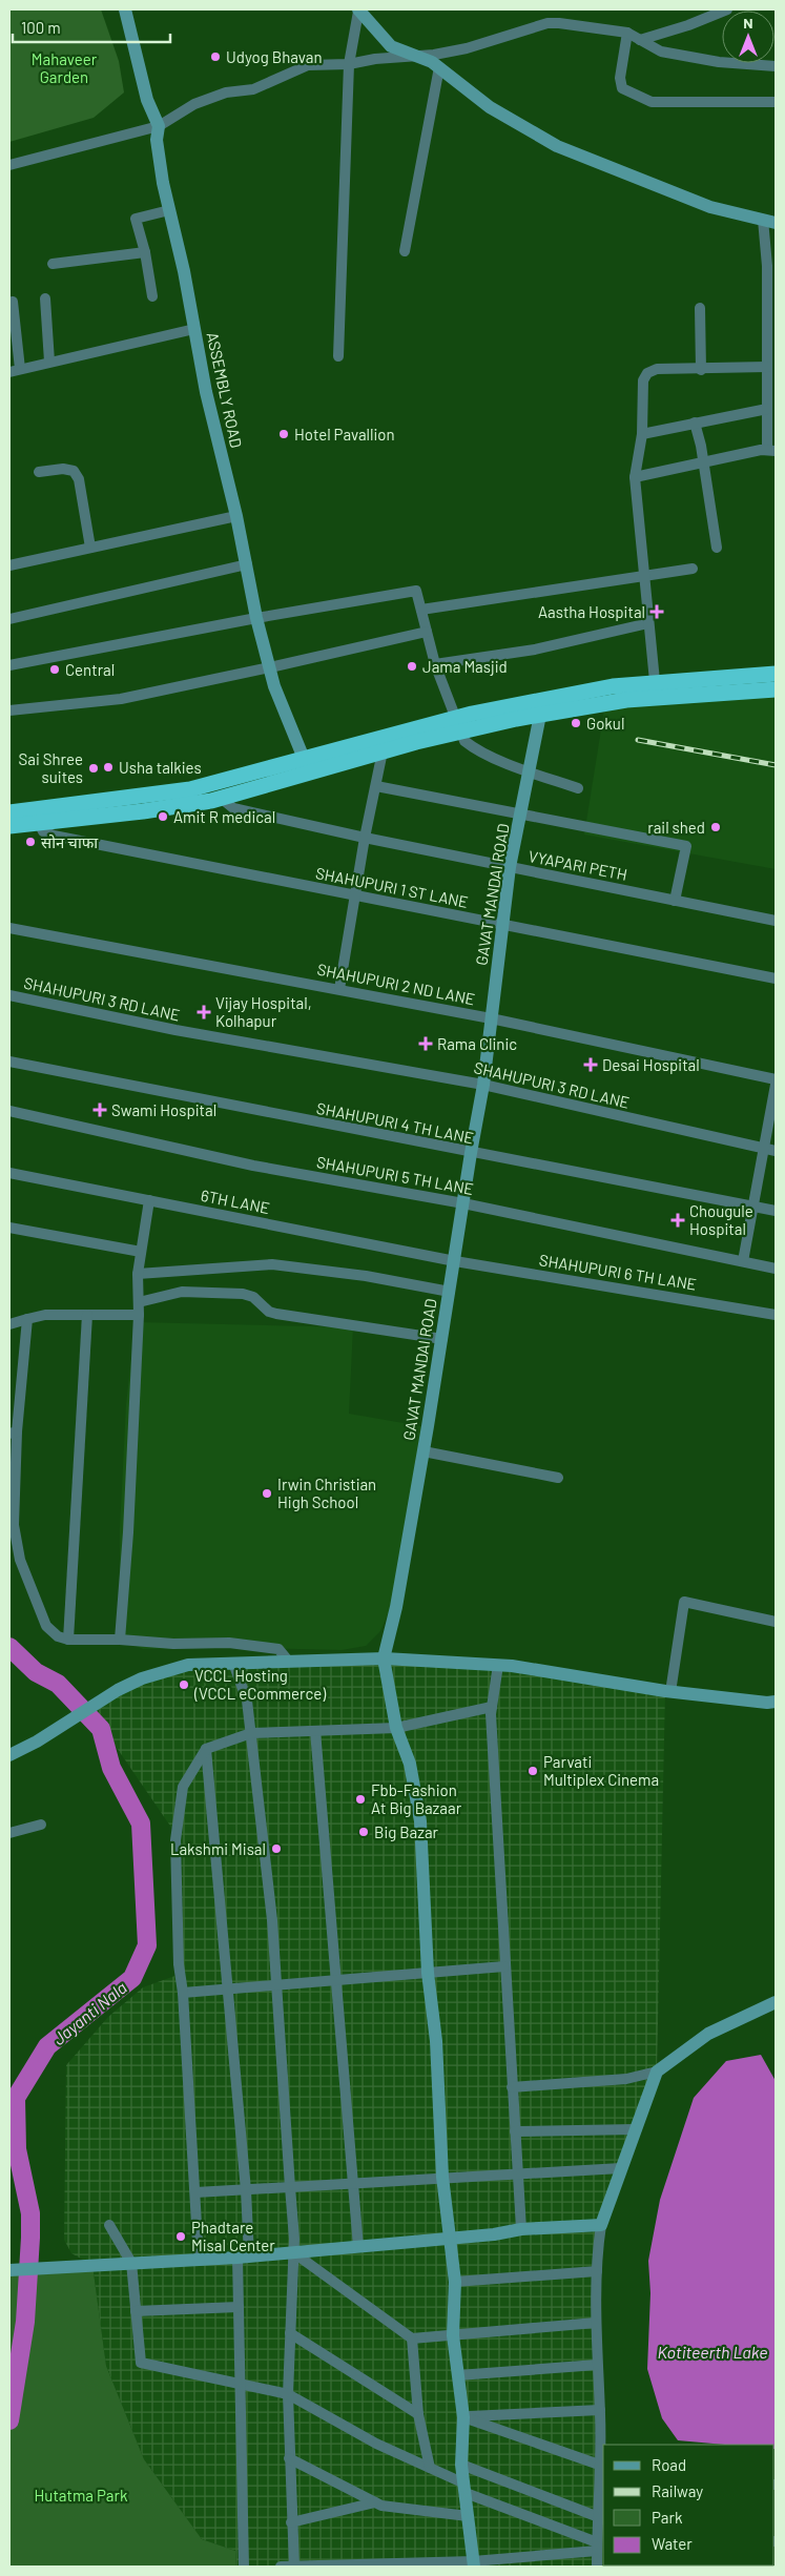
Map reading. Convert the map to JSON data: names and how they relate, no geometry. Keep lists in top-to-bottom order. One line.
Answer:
{"streets":{"street":["ASSEMBLY ROAD","VYAPARI PETH","SHAHUPURI 1 ST LANE","GAVAT MANDAI ROAD","SHAHUPURI 2 ND LANE","SHAHUPURI 3 RD LANE","SHAHUPURI 4 TH LANE","SHAHUPURI 5 TH LANE","6TH LANE","SHAHUPURI 6 TH LANE"]},"crossings":[["VYAPARI PETH","GAVAT MANDAI ROAD"],["SHAHUPURI 1 ST LANE","GAVAT MANDAI ROAD"],["GAVAT MANDAI ROAD","SHAHUPURI 2 ND LANE"],["GAVAT MANDAI ROAD","SHAHUPURI 3 RD LANE"],["GAVAT MANDAI ROAD","SHAHUPURI 4 TH LANE"],["GAVAT MANDAI ROAD","SHAHUPURI 5 TH LANE"],["GAVAT MANDAI ROAD","6TH LANE"],["GAVAT MANDAI ROAD","SHAHUPURI 6 TH LANE"],["6TH LANE","SHAHUPURI 6 TH LANE"]],"water":["Jayanti Nala","Kotiteerth Lake"],"parks":["Mahaveer Garden","Hutatma Park"],"places":{"other":["Udyog Bhavan","Hotel Pavallion","Jama Masjid","Central","Gokul","Usha talkies","Sai Shree suites","Amit R medical","rail shed","सोन चाफा","Irwin Christian High School","VCCL Hosting (VCCL eCommerce)","Parvati Multiplex Cinema","Fbb-Fashion At Big Bazaar","Big Bazar","Lakshmi Misal","Phadtare Misal Center"],"health":["Aastha Hospital","Vijay Hospital, Kolhapur","Rama Clinic","Desai Hospital","Swami Hospital","Chougule Hospital"]},"legend":["Road","Railway","Park","Water"],"scale_bar":"100 m","north":"top"}
